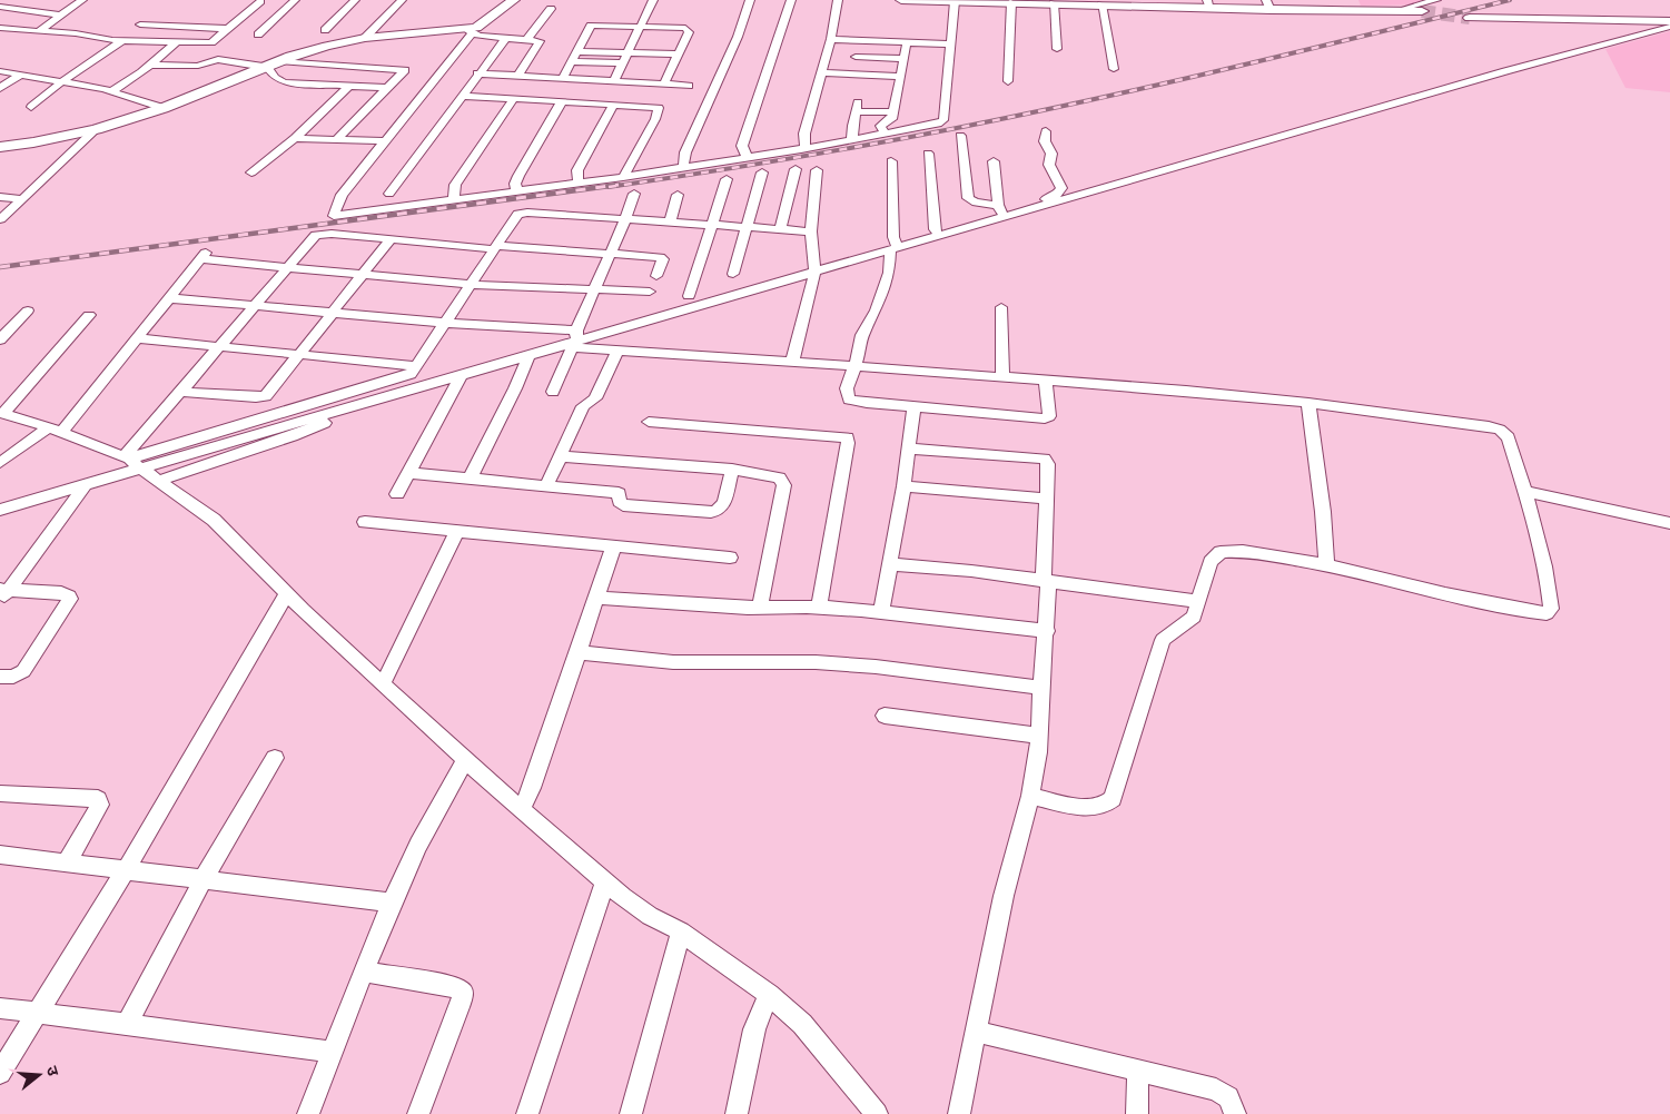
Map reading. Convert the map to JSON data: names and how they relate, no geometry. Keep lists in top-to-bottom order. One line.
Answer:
{"north":"right"}
